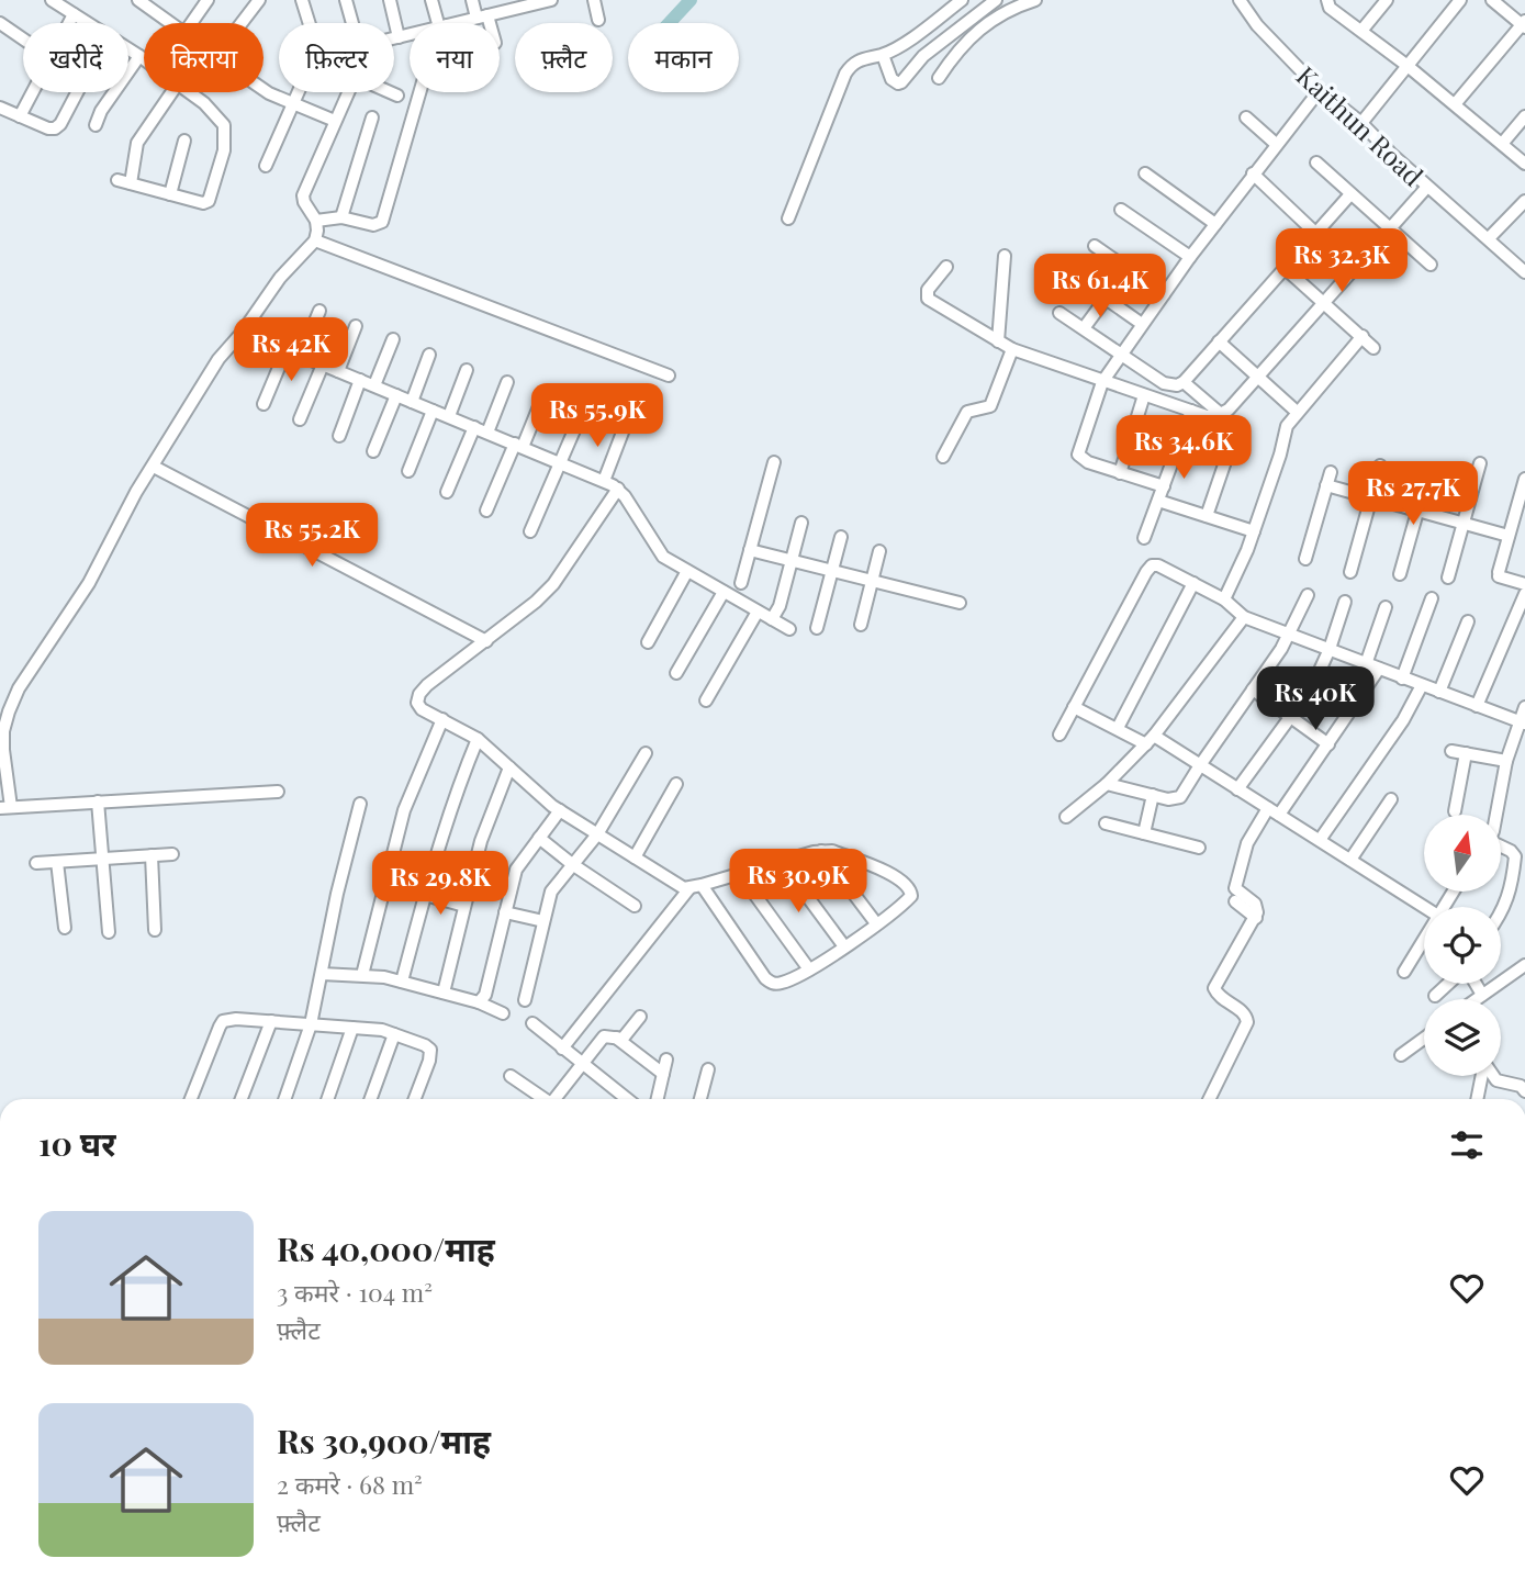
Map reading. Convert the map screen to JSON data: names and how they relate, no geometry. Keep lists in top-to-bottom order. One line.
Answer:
{"streets":{"street":["Kaithun Road"]},"north":"top","page":{"chip":["खरीदें","किराया","फ़िल्टर","नया","फ़्लैट","मकान"],"price":["Rs 32.3K","Rs 61.4K","Rs 42K","Rs 55.9K","Rs 34.6K","Rs 27.7K","Rs 55.2K","Rs 40K","Rs 30.9K","Rs 29.8K"],"heading":"10 घर","list":[{"name":"Rs 40,000/माह","note":"3 कमरे · 104 m² · फ़्लैट"},{"name":"Rs 30,900/माह","note":"2 कमरे · 68 m² · फ़्लैट"}]}}
